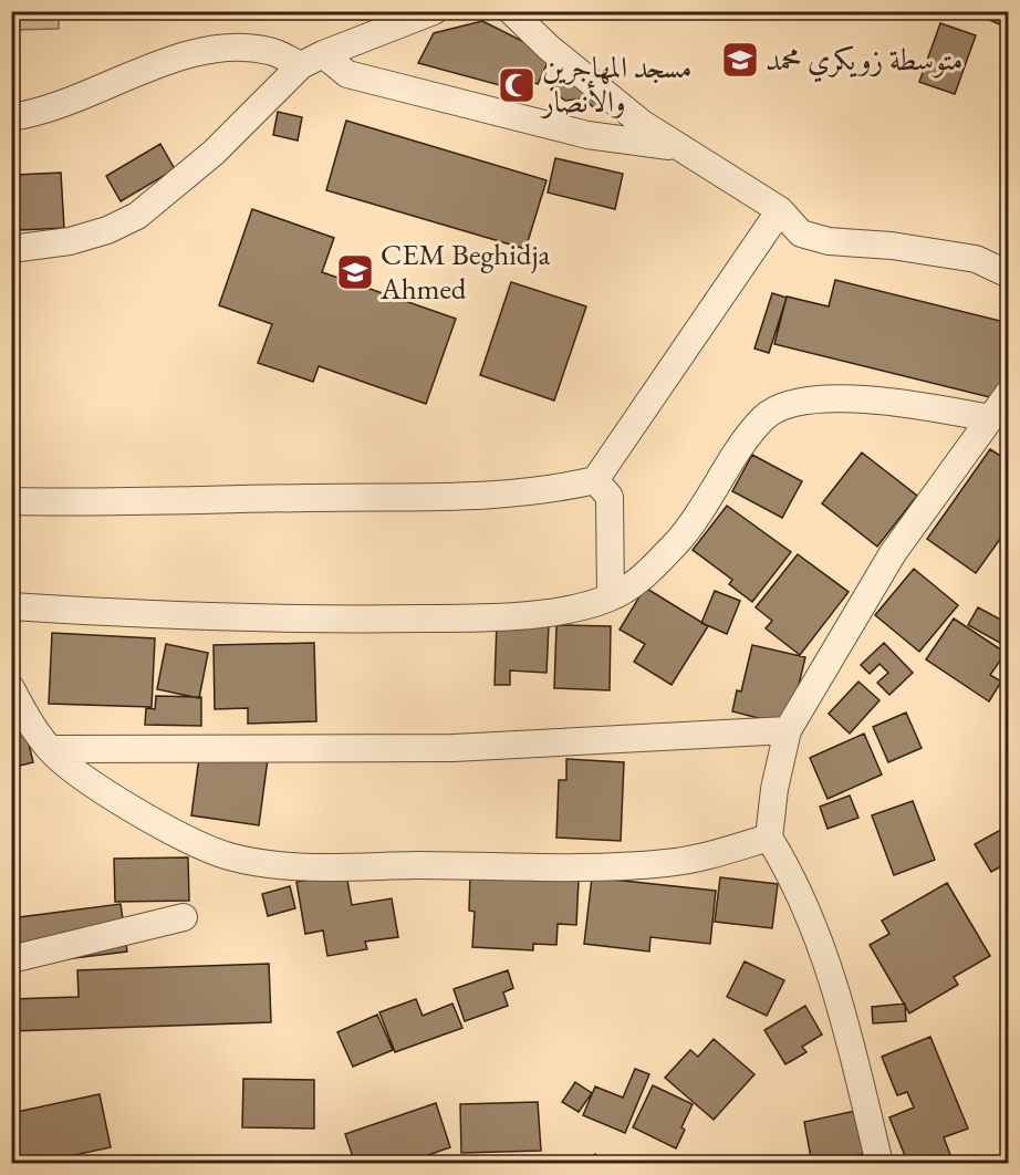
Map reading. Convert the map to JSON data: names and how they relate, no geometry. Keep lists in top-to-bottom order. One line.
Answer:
{"places":{"school or university":["متوسطة زويكري محمد","CEM Beghidja Ahmed"],"mosque":["مسجد المهاجرين والأنصار"]}}
